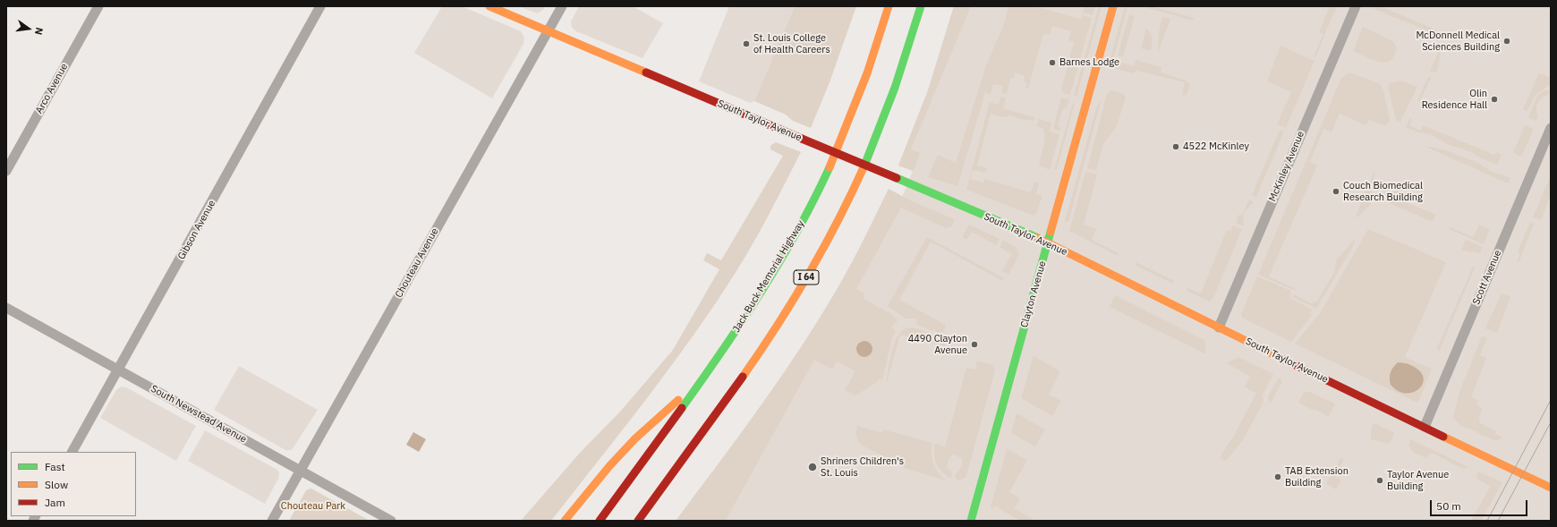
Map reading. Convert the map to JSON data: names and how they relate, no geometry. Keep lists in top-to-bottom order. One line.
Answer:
{"streets":{"main road":["South Taylor Avenue","Jack Buck Memorial Highway","I 64","Clayton Avenue"],"street":["Arco Avenue","McKinley Avenue","Gibson Avenue","Chouteau Avenue","Scott Avenue","South Newstead Avenue"]},"crossings":[["South Taylor Avenue","McKinley Avenue"],["South Taylor Avenue","Chouteau Avenue"],["South Taylor Avenue","Scott Avenue"],["South Taylor Avenue","Clayton Avenue"],["Gibson Avenue","South Newstead Avenue"],["Chouteau Avenue","South Newstead Avenue"]],"parks":["Chouteau Park"],"places":["McDonnell Medical Sciences Building","St. Louis College of Health Careers","Barnes Lodge","Olin Residence Hall","4522 McKinley","Couch Biomedical Research Building","4490 Clayton Avenue","Shriners Children's St. Louis","TAB Extension Building","Taylor Avenue Building"],"legend":["Fast","Slow","Jam"],"scale_bar":"50 m","north":"right"}
